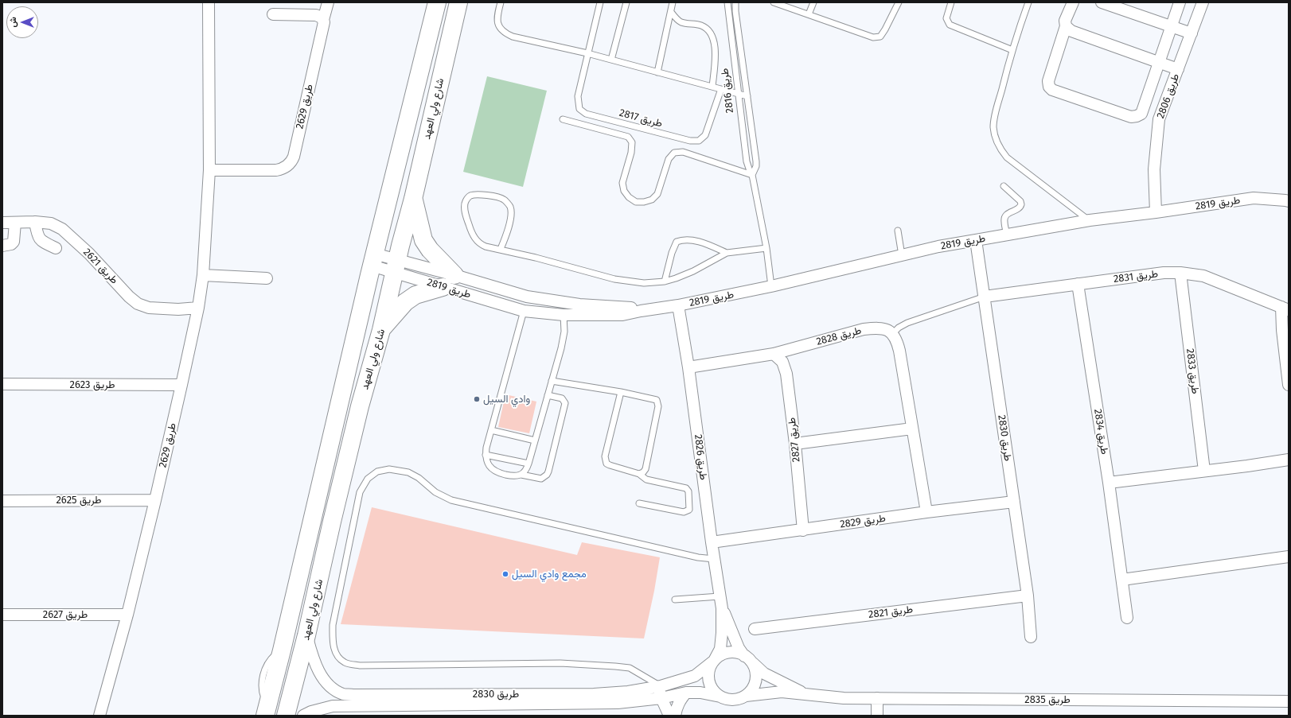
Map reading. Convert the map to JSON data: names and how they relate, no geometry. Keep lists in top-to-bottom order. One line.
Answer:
{"streets":{"main road":["شارع ولي العهد"],"street":["طريق 2806","طريق 2629","طريق 2819","طريق 2621","طريق 2831","طريق 2828","طريق 2833","طريق 2623","طريق 2834","طريق 2830","طريق 2827","طريق 2826","طريق 2625","طريق 2829","طريق 2821","طريق 2627","طريق 2835"],"lane":["طريق 2816","طريق 2817"]},"crossings":[["طريق 2816","طريق 2819"],["طريق 2806","طريق 2819"],["طريق 2629","طريق 2621"],["طريق 2629","طريق 2623"],["طريق 2629","طريق 2625"],["طريق 2629","طريق 2627"],["شارع ولي العهد","طريق 2819"],["شارع ولي العهد","طريق 2830"],["طريق 2819","طريق 2830"],["طريق 2819","طريق 2826"],["طريق 2831","طريق 2833"],["طريق 2831","طريق 2834"],["طريق 2831","طريق 2830"],["طريق 2828","طريق 2827"],["طريق 2828","طريق 2826"],["طريق 2830","طريق 2826"],["طريق 2830","طريق 2829"],["طريق 2830","طريق 2821"],["طريق 2830","طريق 2835"],["طريق 2827","طريق 2829"],["طريق 2826","طريق 2829"],["طريق 2826","طريق 2835"]],"places":["وادي السيل","مجمع وادي السيل"],"north":"left"}
